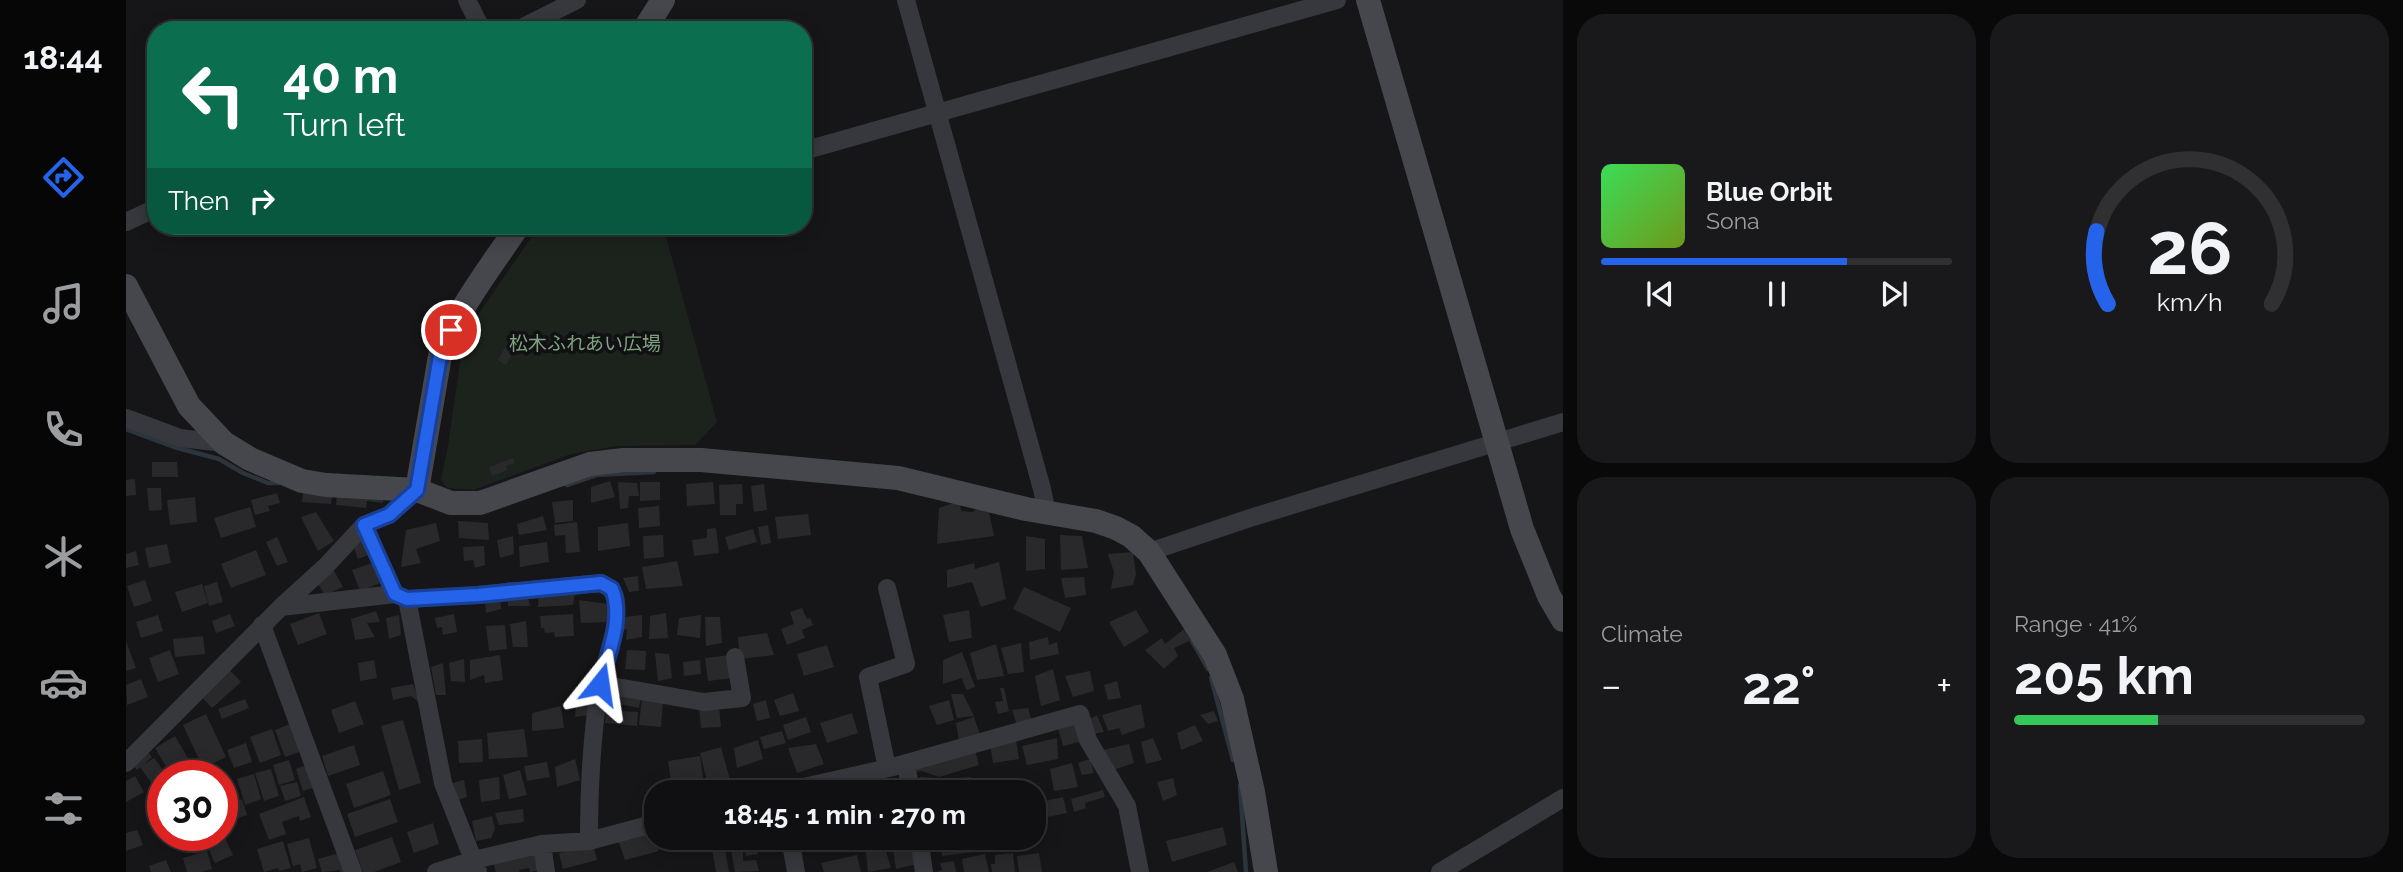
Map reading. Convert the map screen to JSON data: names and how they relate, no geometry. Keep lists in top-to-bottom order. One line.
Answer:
{"parks":["松木ふれあい広場"],"page":{"tabs":"18:44","turn":["40 m","Turn left"],"song":["Blue Orbit","Sona"],"then":"Then","tile":["Climate",["Range · 41%","205 km"]],"heat":["−","22°","+"],"limit":"30","trip":"18:45 · 1 min · 270 m","gauge":["26","km/h"]}}
